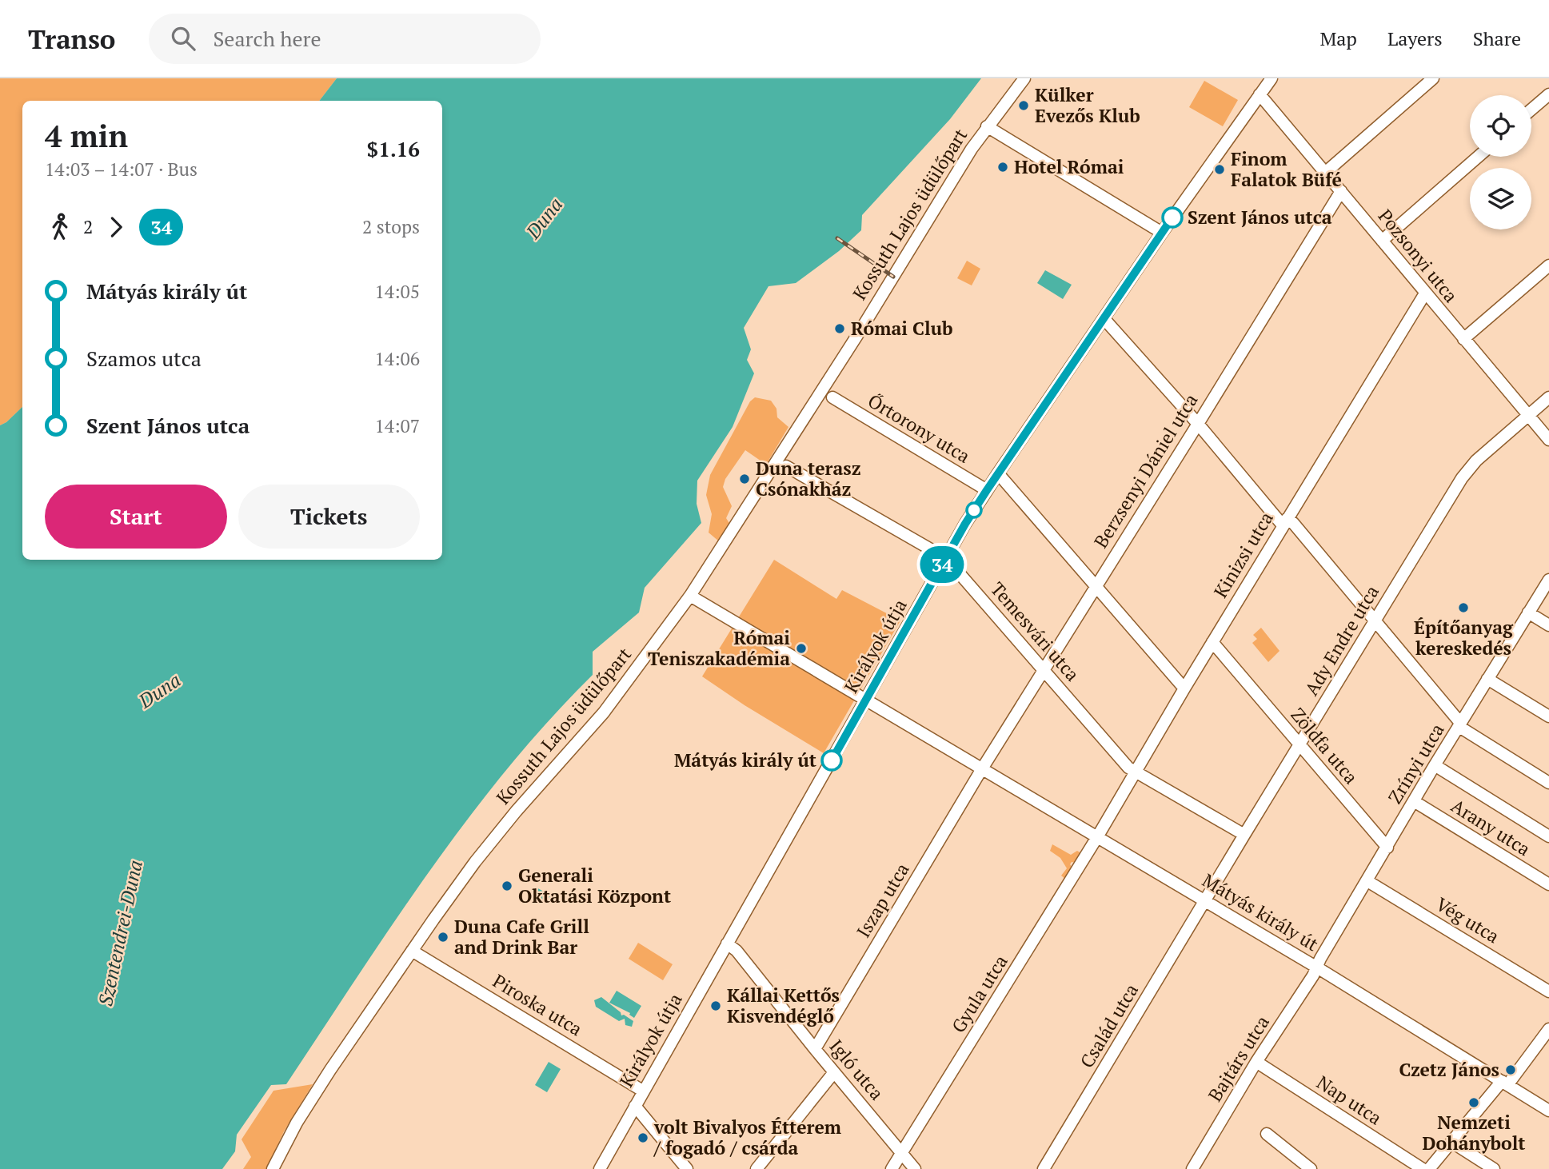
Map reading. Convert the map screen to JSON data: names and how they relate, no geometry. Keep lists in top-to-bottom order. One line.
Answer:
{"streets":{"street":["Kossuth Lajos üdülőpart","Pozsonyi utca","Őrtorony utca","Berzsenyi Dániel utca","Kinizsi utca","Temesvári utca","Ady Endre utca","Királyok útja","Zöldfa utca","Zrínyi utca","Arany utca","Iszap utca","Mátyás király út","Vég utca","Gyula utca","Piroska utca","Család utca","Bajtárs utca","Igló utca","Nap utca"]},"crossings":[["Kossuth Lajos üdülőpart","Mátyás király út"],["Kossuth Lajos üdülőpart","Piroska utca"],["Pozsonyi utca","Berzsenyi Dániel utca"],["Pozsonyi utca","Kinizsi utca"],["Pozsonyi utca","Ady Endre utca"],["Pozsonyi utca","Királyok útja"],["Őrtorony utca","Királyok útja"],["Berzsenyi Dániel utca","Temesvári utca"],["Berzsenyi Dániel utca","Iszap utca"],["Berzsenyi Dániel utca","Mátyás király út"],["Kinizsi utca","Temesvári utca"],["Kinizsi utca","Zöldfa utca"],["Kinizsi utca","Mátyás király út"],["Kinizsi utca","Gyula utca"],["Temesvári utca","Ady Endre utca"],["Temesvári utca","Királyok útja"],["Ady Endre utca","Zöldfa utca"],["Ady Endre utca","Mátyás király út"],["Ady Endre utca","Család utca"],["Királyok útja","Mátyás király út"],["Királyok útja","Piroska utca"],["Királyok útja","Igló utca"],["Zöldfa utca","Zrínyi utca"],["Zrínyi utca","Arany utca"],["Zrínyi utca","Mátyás király út"],["Zrínyi utca","Vég utca"],["Zrínyi utca","Bajtárs utca"],["Iszap utca","Mátyás király út"],["Iszap utca","Igló utca"],["Mátyás király út","Gyula utca"],["Mátyás király út","Család utca"],["Mátyás király út","Bajtárs utca"],["Gyula utca","Igló utca"],["Bajtárs utca","Nap utca"]],"water":["Duna","Szentendrei-Duna"],"places":["Külker Evezős Klub","Hotel Római","Finom Falatok Büfé","Szent János utca","Római Club","Duna terasz Csónakház","Építőanyag kereskedés","Római Teniszakadémia","Mátyás király út","Generali Oktatási Központ","Duna Cafe Grill and Drink Bar","Kállai Kettős Kisvendéglő","Czetz János","Nemzeti Dohánybolt","volt Bivalyos Étterem / fogadó / csárda"],"lines":["bus line 34"],"page":{"header":"Transo","search":"Search here","nav":["Map","Layers","Share"],"on_map":"34","heading":["4 min","14:03 – 14:07 · Bus","$1.16"],"legs":["2","34","2 stops"],"list":[{"name":"Mátyás király út","value":"14:05"},{"name":"Szamos utca","value":"14:06"},{"name":"Szent János utca","value":"14:07"}],"buttons":["Start","Tickets"]}}
